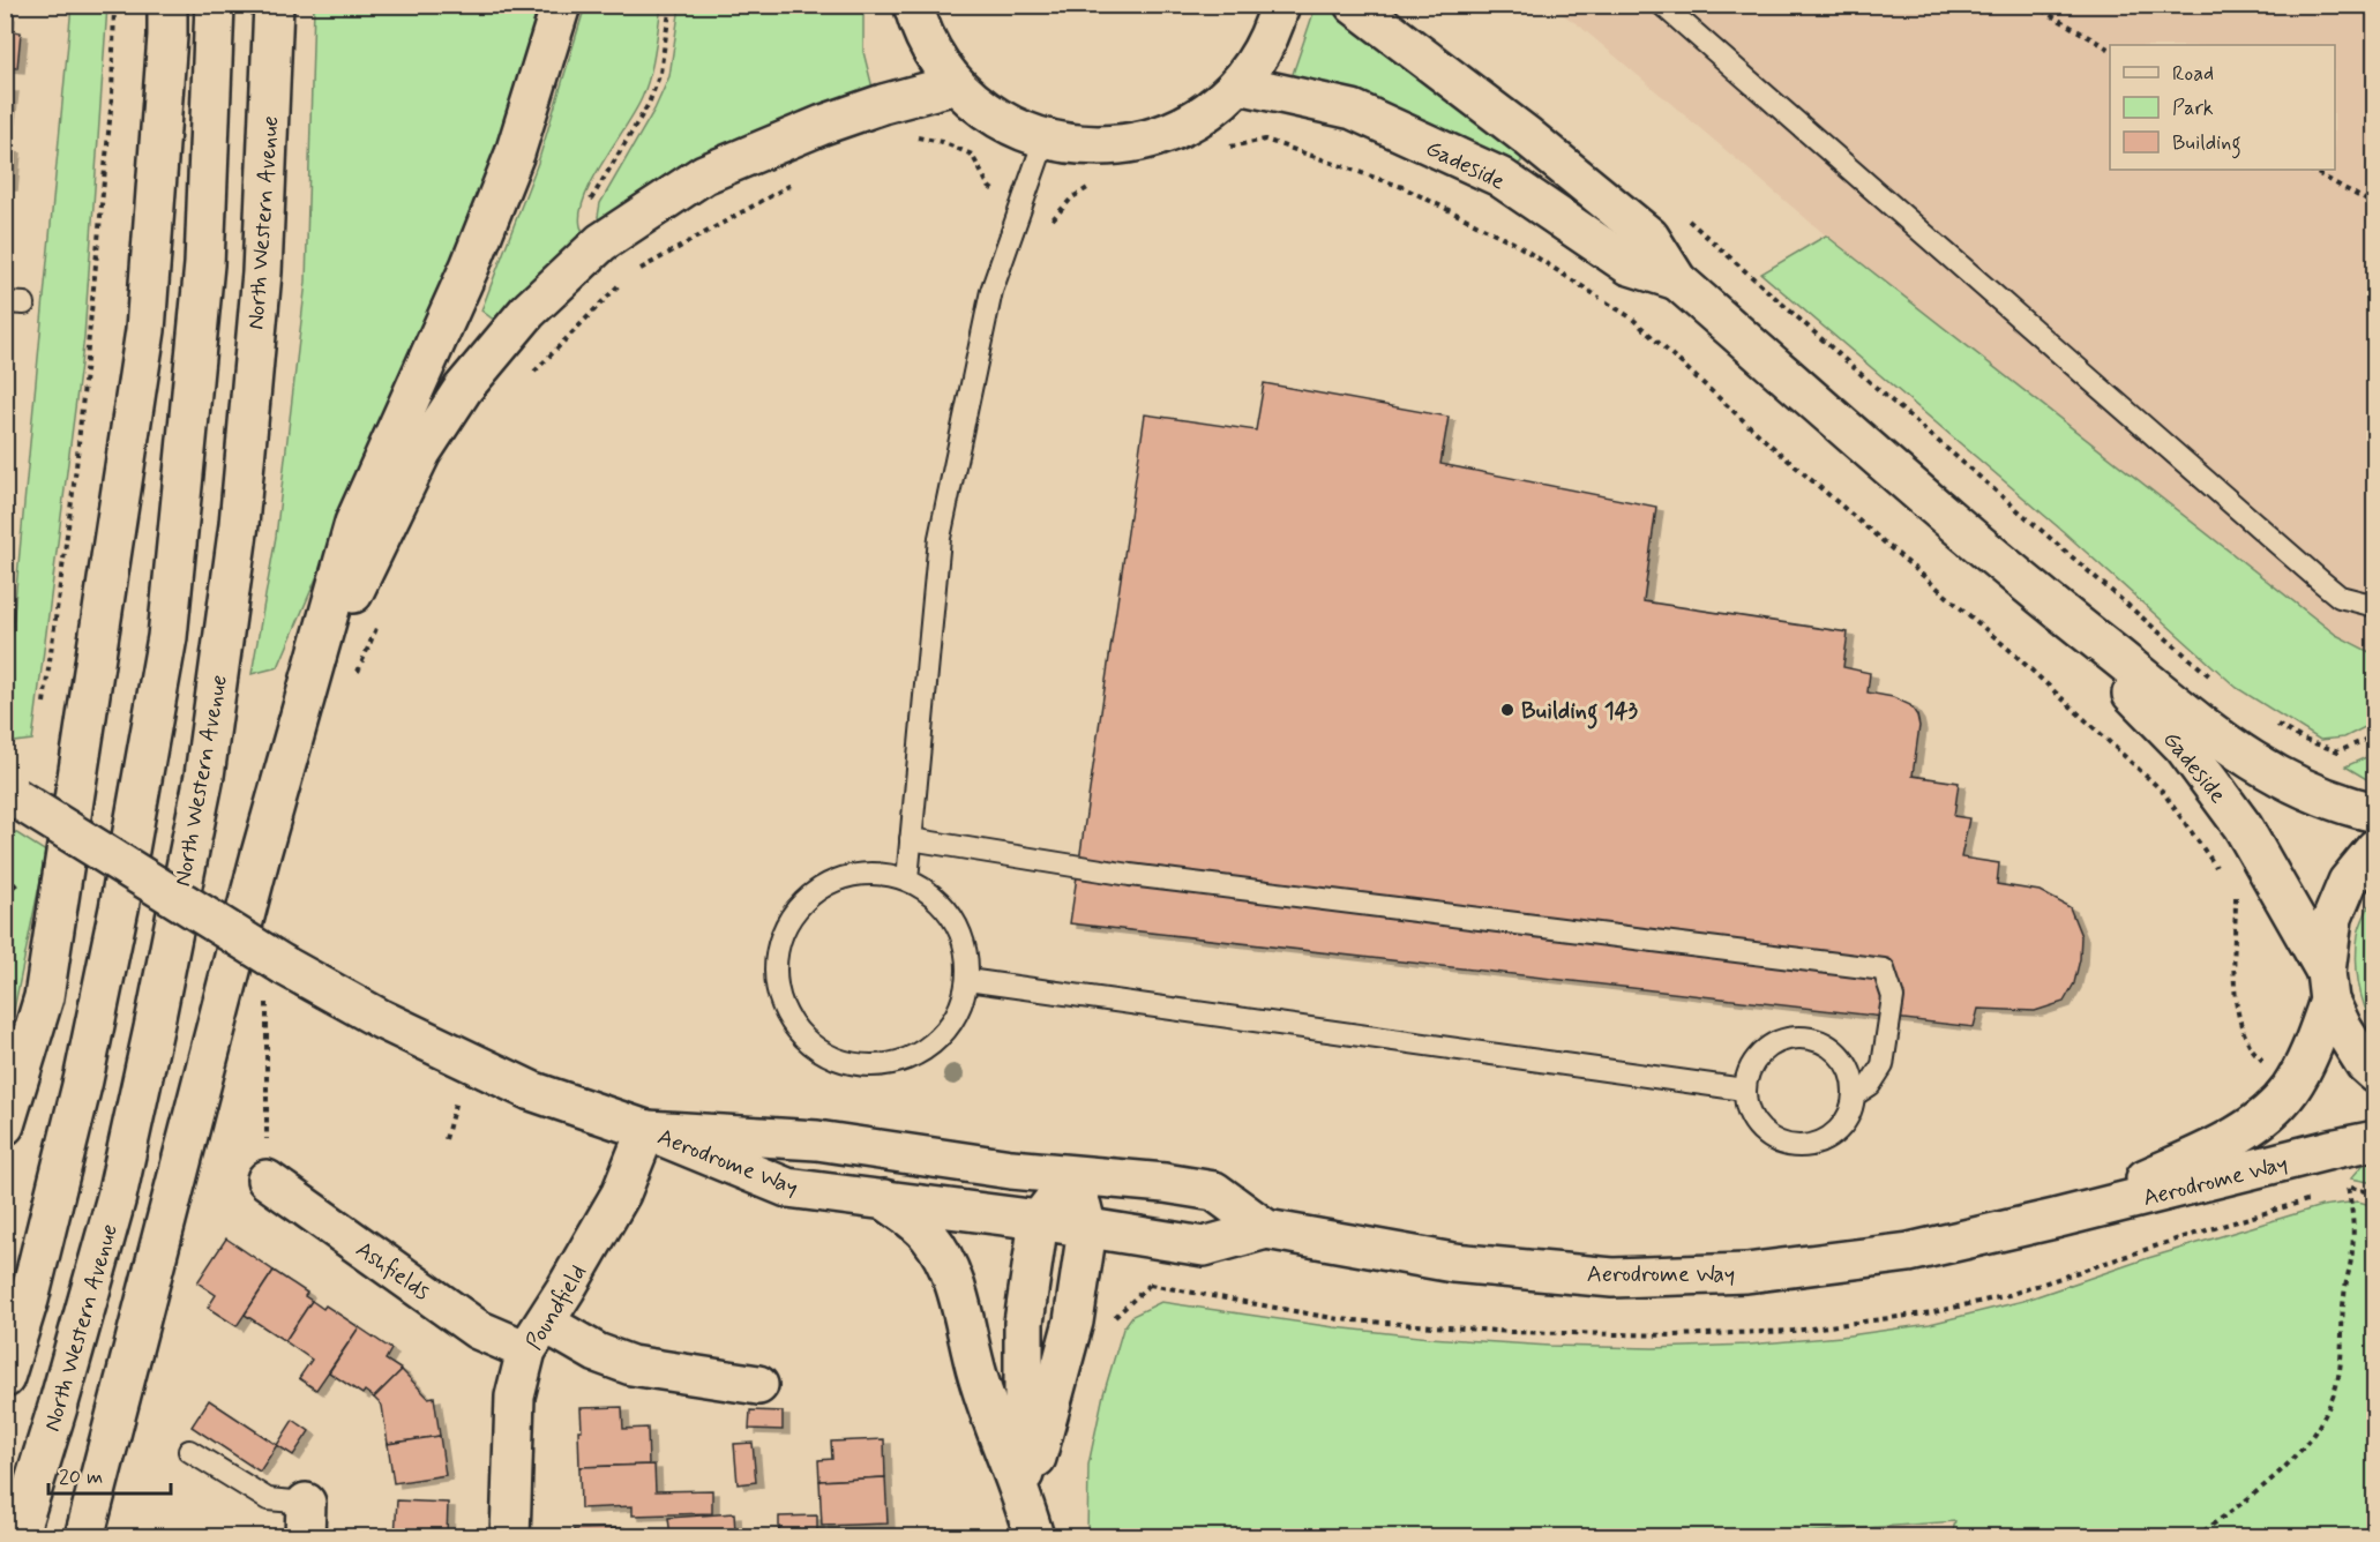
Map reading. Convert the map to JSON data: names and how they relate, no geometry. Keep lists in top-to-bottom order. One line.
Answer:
{"streets":{"main road":["Gadeside","North Western Avenue","Aerodrome Way","Ashfields","Poundfield"]},"crossings":[["Gadeside","Aerodrome Way"],["Aerodrome Way","Poundfield"],["Ashfields","Poundfield"]],"places":["Building 143"],"legend":["Road","Park","Building"],"scale_bar":"20 m"}
